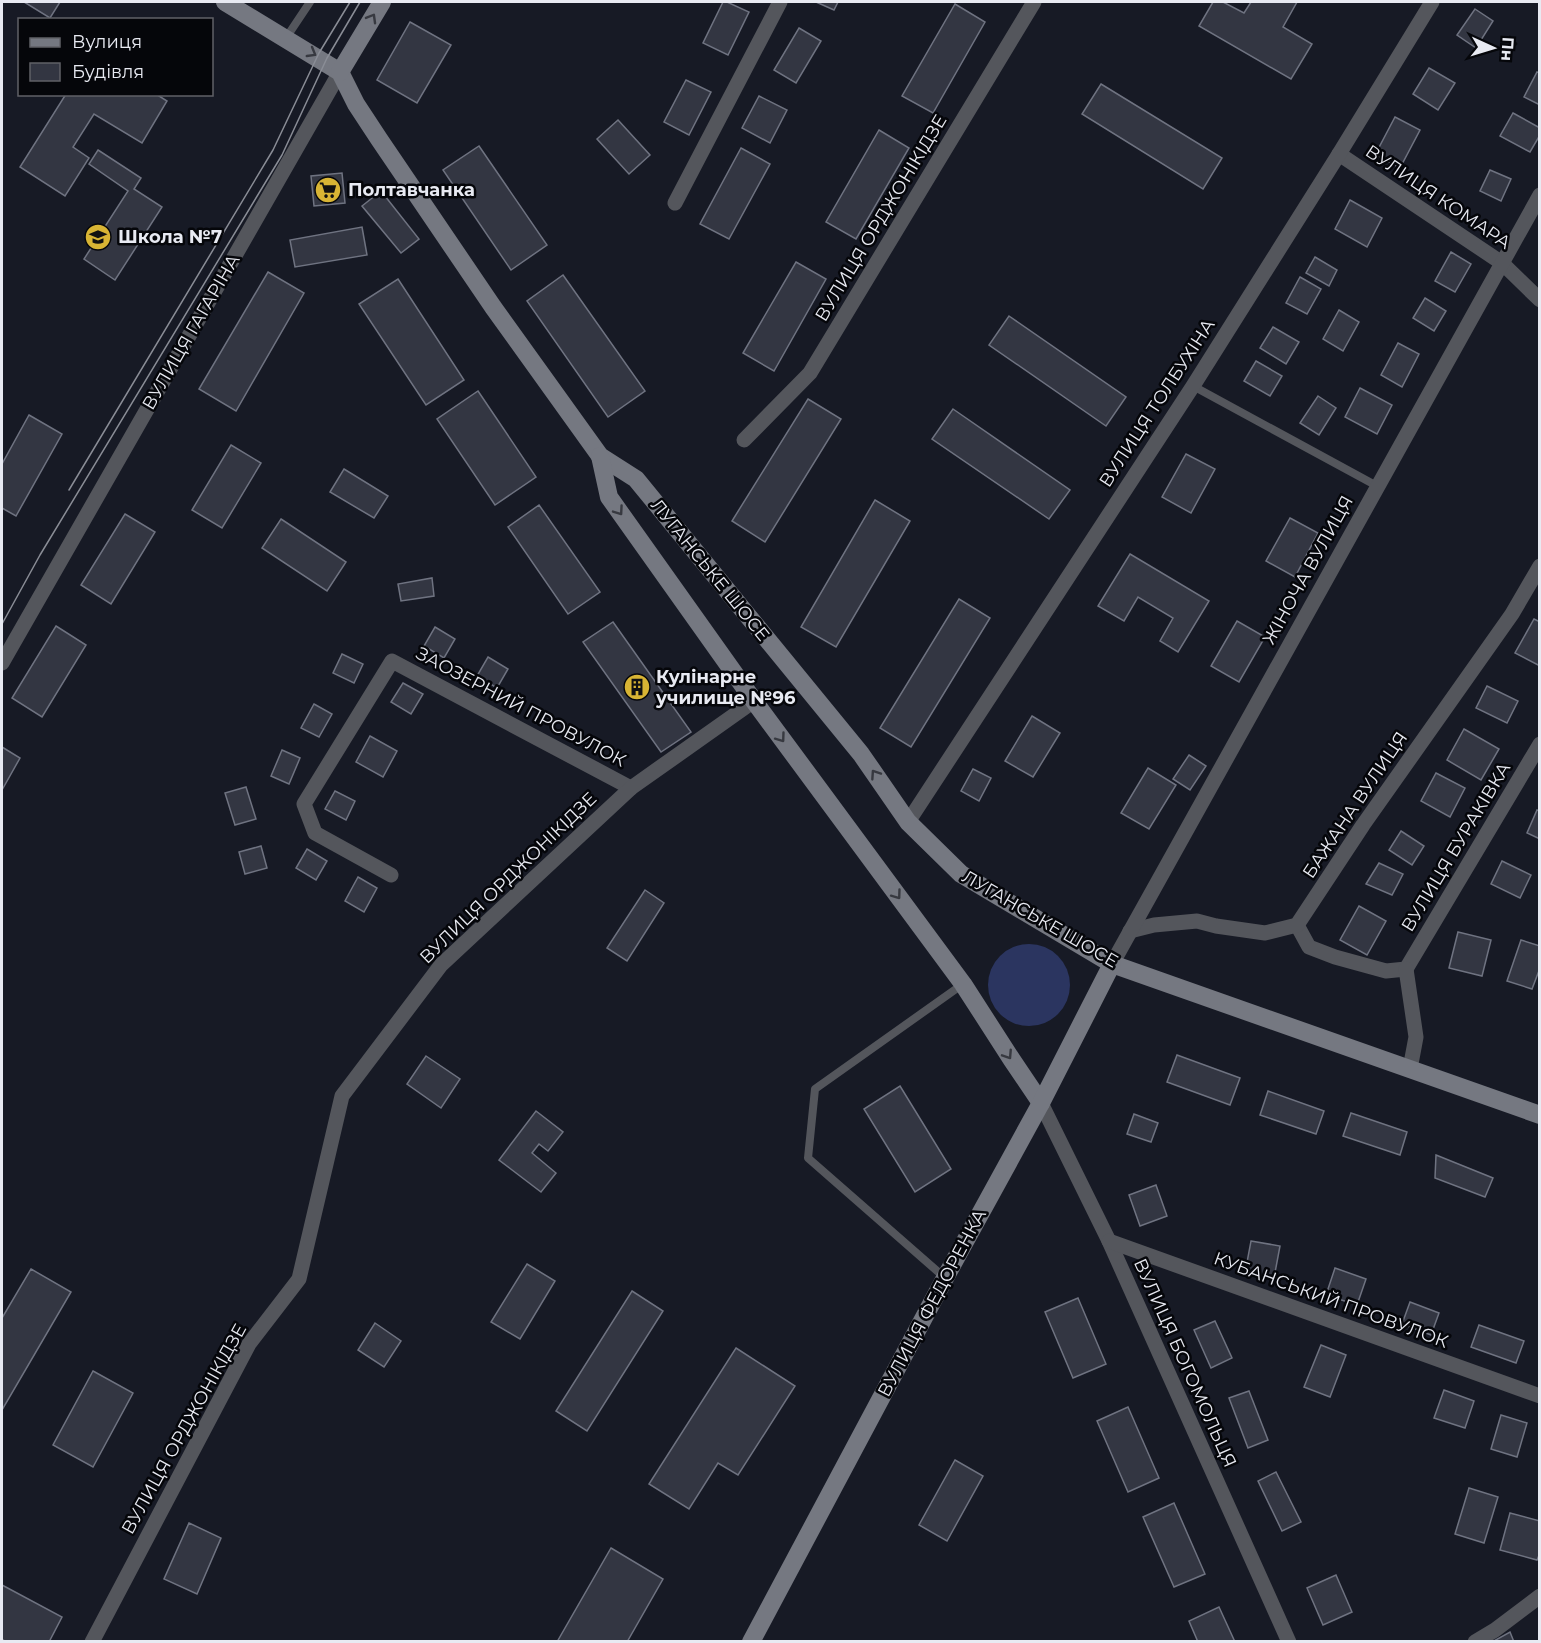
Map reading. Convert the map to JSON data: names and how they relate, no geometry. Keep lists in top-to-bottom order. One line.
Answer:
{"streets":{"main road":["ВУЛИЦЯ ГАГАРІНА","ЛУГАНСЬКЕ ШОСЕ","ВУЛИЦЯ ФЕДОРЕНКА"],"street":["ВУЛИЦЯ КОМАРА","ВУЛИЦЯ ОРДЖОНІКІДЗЕ","ВУЛИЦЯ ТОЛБУХІНА","ЖІНОЧА ВУЛИЦЯ","ЗАОЗЕРНИЙ ПРОВУЛОК","БАЖАНА ВУЛИЦЯ","ВУЛИЦЯ БУРАКІВКА","КУБАНСЬКИЙ ПРОВУЛОК","ВУЛИЦЯ БОГОМОЛЬЦЯ"]},"crossings":[["ВУЛИЦЯ КОМАРА","ВУЛИЦЯ ТОЛБУХІНА"],["ВУЛИЦЯ КОМАРА","ЖІНОЧА ВУЛИЦЯ"],["ВУЛИЦЯ ОРДЖОНІКІДЗЕ","ЛУГАНСЬКЕ ШОСЕ"],["ВУЛИЦЯ ОРДЖОНІКІДЗЕ","ЗАОЗЕРНИЙ ПРОВУЛОК"],["ВУЛИЦЯ ГАГАРІНА","ЛУГАНСЬКЕ ШОСЕ"],["ВУЛИЦЯ ТОЛБУХІНА","ЛУГАНСЬКЕ ШОСЕ"],["ЛУГАНСЬКЕ ШОСЕ","ЖІНОЧА ВУЛИЦЯ"],["ЛУГАНСЬКЕ ШОСЕ","ВУЛИЦЯ ФЕДОРЕНКА"],["ЛУГАНСЬКЕ ШОСЕ","ВУЛИЦЯ БОГОМОЛЬЦЯ"],["ЖІНОЧА ВУЛИЦЯ","ВУЛИЦЯ ФЕДОРЕНКА"],["КУБАНСЬКИЙ ПРОВУЛОК","ВУЛИЦЯ БОГОМОЛЬЦЯ"],["ВУЛИЦЯ ФЕДОРЕНКА","ВУЛИЦЯ БОГОМОЛЬЦЯ"]],"places":{"supermarket":["Полтавчанка"],"school or university":["Школа №7"],"building":["Кулінарне училище №96"]},"legend":["Вулиця","Будівля"],"north":"right"}
